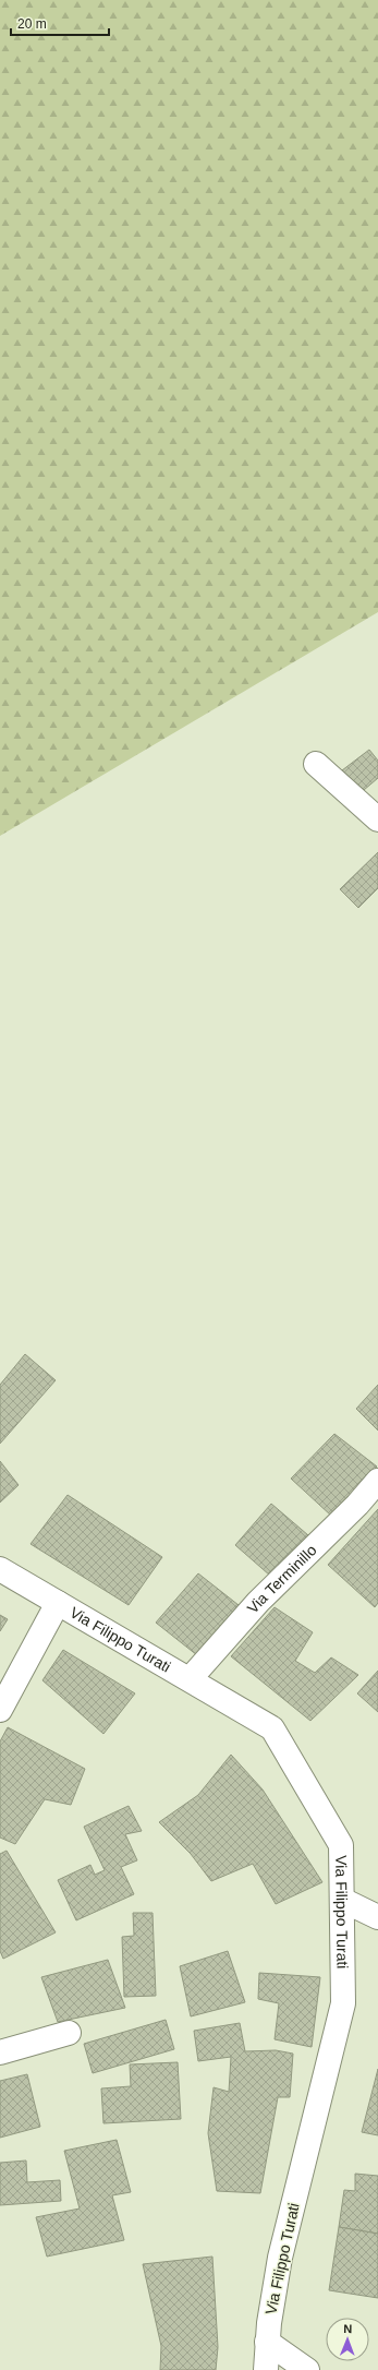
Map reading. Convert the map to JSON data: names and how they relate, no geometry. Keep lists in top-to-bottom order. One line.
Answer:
{"streets":{"main road":["Via Terminillo","Via Filippo Turati"]},"crossings":[["Via Terminillo","Via Filippo Turati"]],"scale_bar":"20 m","north":"top"}
